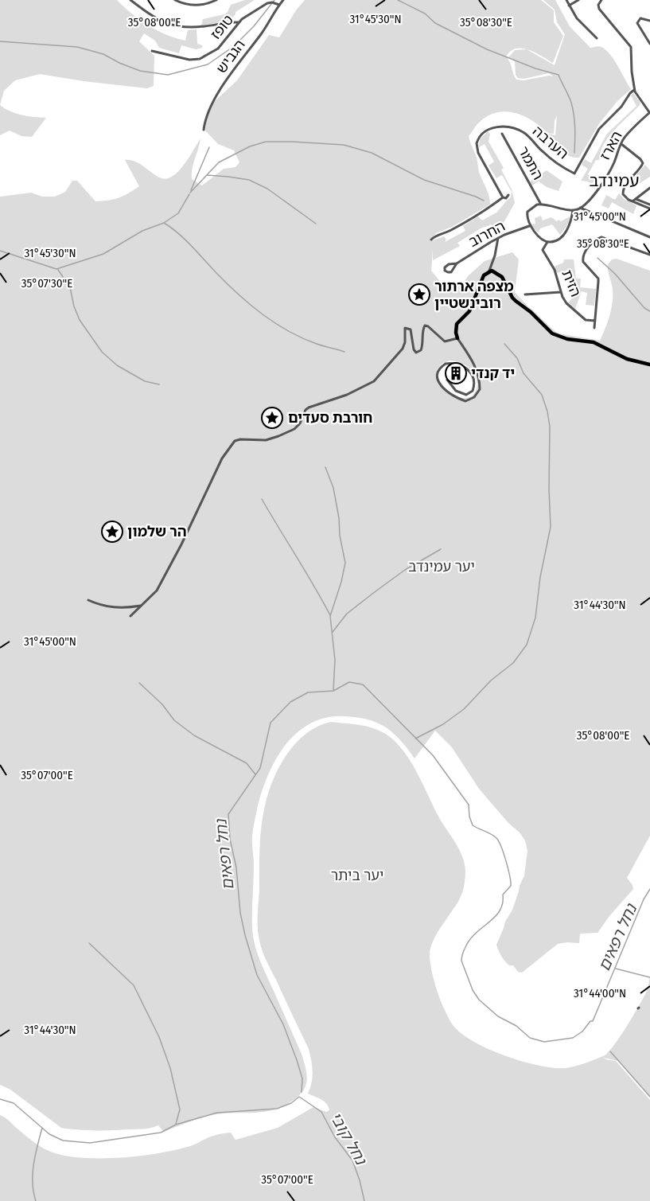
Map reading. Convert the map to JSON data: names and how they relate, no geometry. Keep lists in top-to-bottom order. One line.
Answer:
{"streets":{"street":["טופז","הגביש","הערבה","הארז","התמר","החרוב","הזית"]},"crossings":[["טופז","הגביש"],["הארז","התמר"],["הארז","החרוב"],["הארז","הזית"],["התמר","החרוב"],["התמר","הזית"],["החרוב","הזית"]],"districts":["עמינדב"],"water":["נחל רפאים","נחל קובי"],"parks":["יער עמינדב","יער ביתר"],"places":{"place":["מצפה ארתור רובינשטיין","חורבת סעדים","הר שלמון"],"building":["יד קנדי"]},"coordinates":["31°45'30\"N","35°08'00\"E","35°08'30\"E","31°45'00\"N","35°07'30\"E","31°44'30\"N","35°07'00\"E","31°44'00\"N"]}
